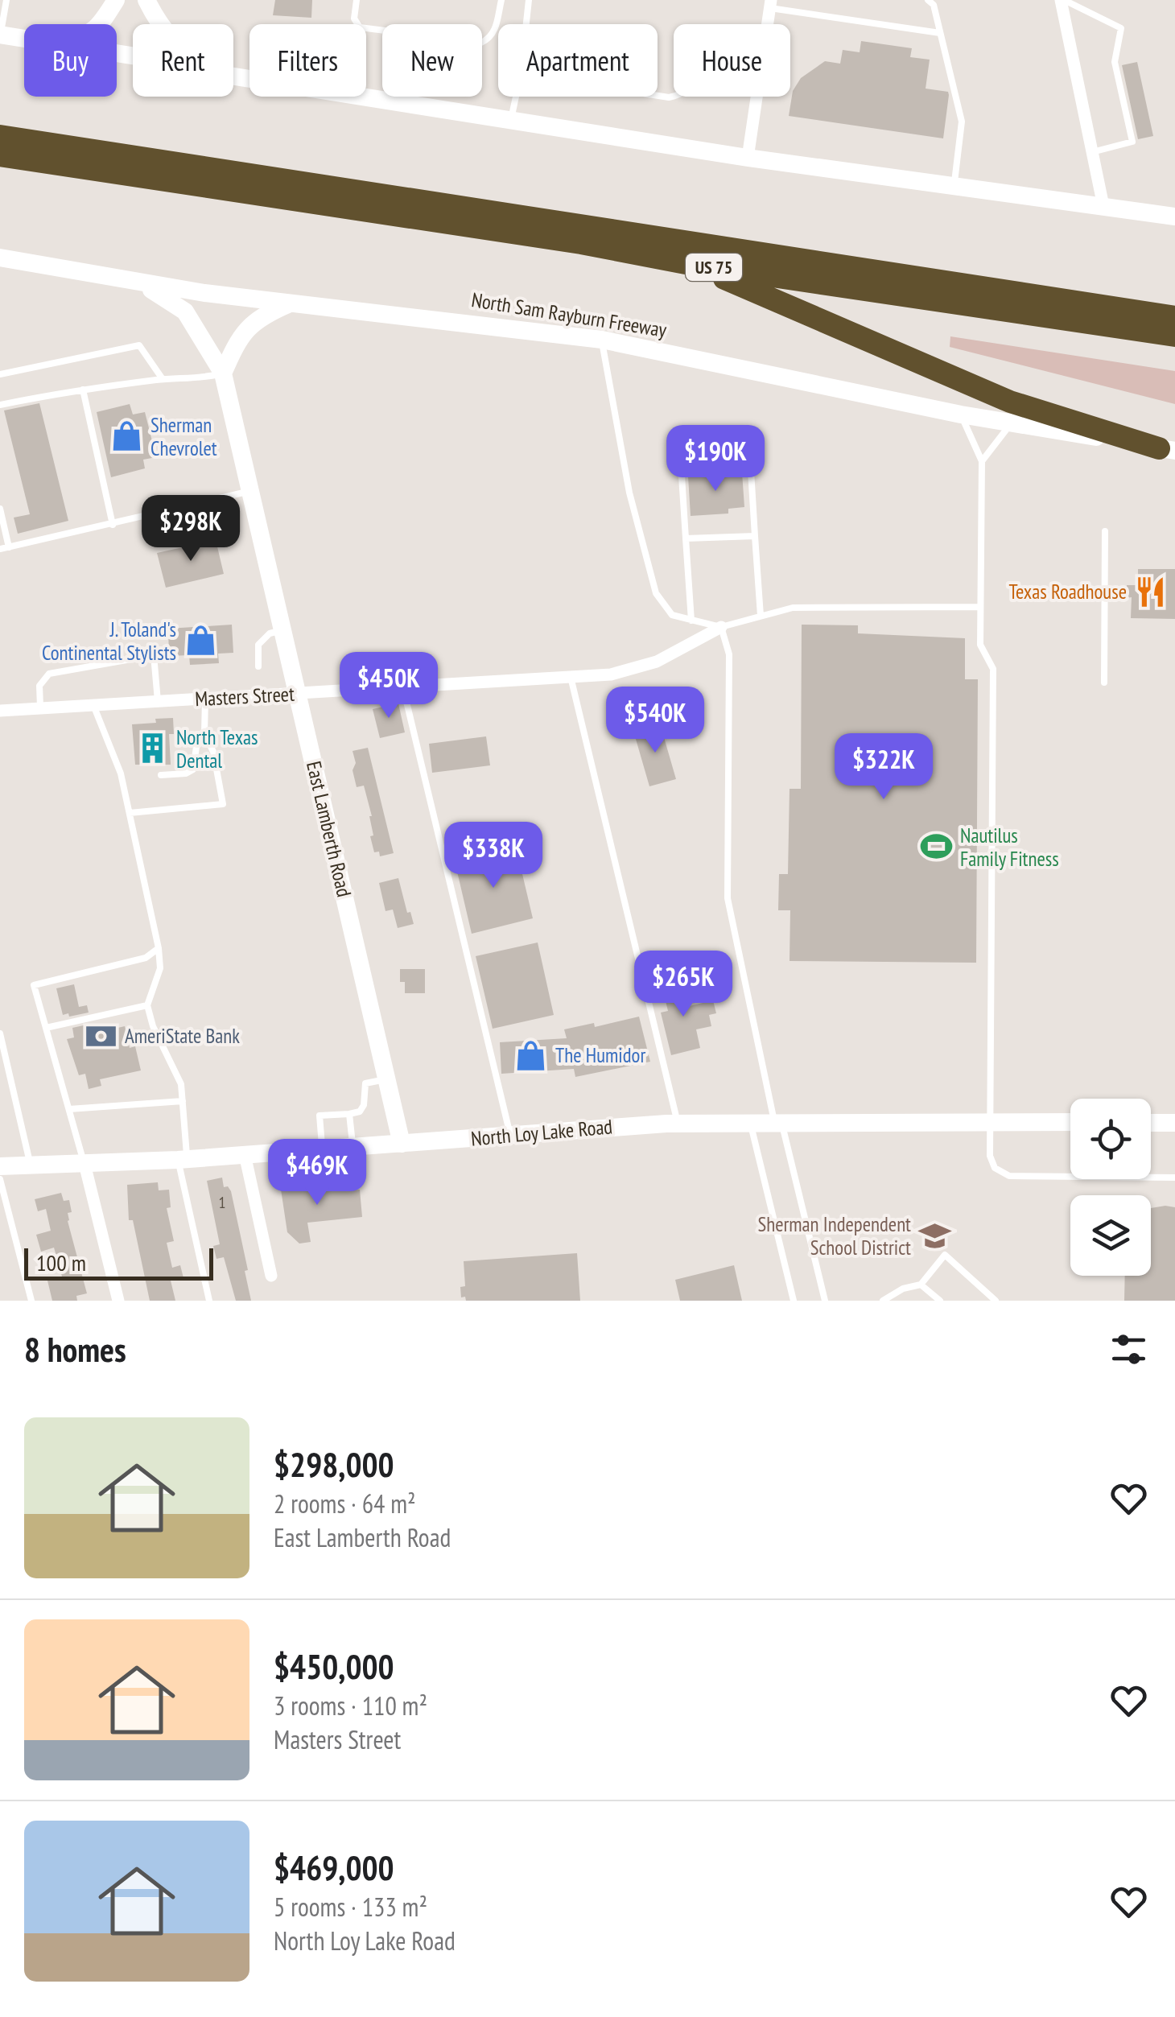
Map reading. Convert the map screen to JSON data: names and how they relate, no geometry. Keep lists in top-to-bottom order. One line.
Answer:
{"streets":{"highway":["US 75"],"main road":["North Sam Rayburn Freeway","East Lamberth Road","North Loy Lake Road"],"street":["Masters Street"]},"crossings":[["North Sam Rayburn Freeway","East Lamberth Road"],["Masters Street","East Lamberth Road"],["East Lamberth Road","North Loy Lake Road"]],"places":{"shop":["Sherman Chevrolet","J. Toland's Continental Stylists","The Humidor"],"restaurant":["Texas Roadhouse"],"building":["North Texas Dental"],"sports":["Nautilus Family Fitness"],"bank":["AmeriState Bank"],"school or university":["Sherman Independent School District"]},"house_numbers":["1"],"scale_bar":"100 m","page":{"chip":["Buy","Rent","Filters","New","Apartment","House"],"price":["$190K","$298K","$450K","$540K","$322K","$338K","$265K","$469K"],"scale":"100 m","heading":"8 homes","list":[{"name":"$298,000","note":"2 rooms · 64 m² · East Lamberth Road"},{"name":"$450,000","note":"3 rooms · 110 m² · Masters Street"},{"name":"$469,000","note":"5 rooms · 133 m² · North Loy Lake Road"}]}}
